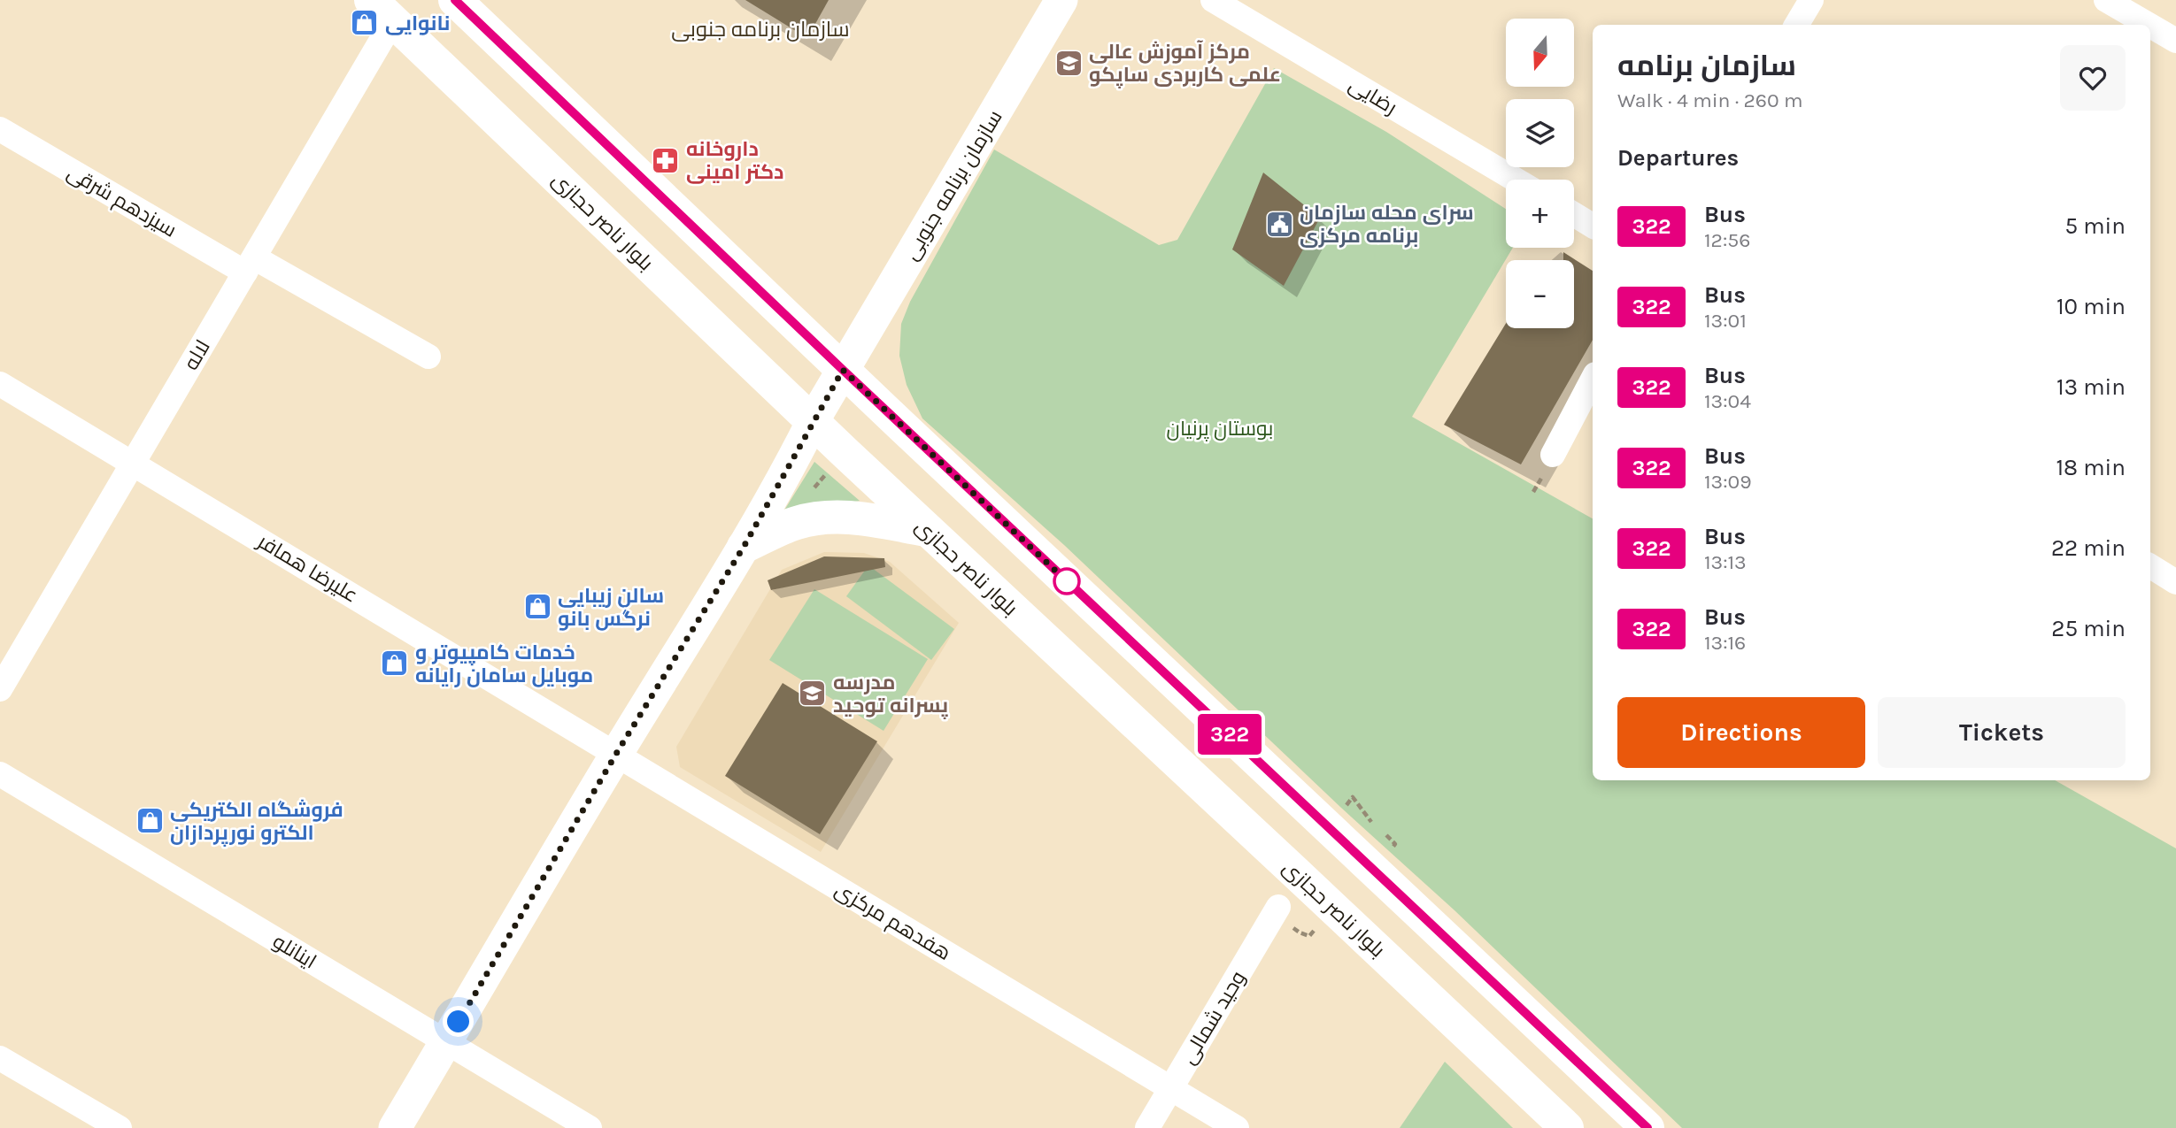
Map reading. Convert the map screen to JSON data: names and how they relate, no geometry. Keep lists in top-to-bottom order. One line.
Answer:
{"streets":{"main road":["بلوار ناصر حجازی"],"street":["رضایی","سازمان برنامه جنوبی","سیزدهم شرقی","لاله","علیرضا همافر","هفدهم مرکزی","اینانلو","وحید شمالی"]},"crossings":[["سازمان برنامه جنوبی","بلوار ناصر حجازی"],["سازمان برنامه جنوبی","علیرضا همافر"],["سازمان برنامه جنوبی","هفدهم مرکزی"],["سازمان برنامه جنوبی","اینانلو"],["سیزدهم شرقی","لاله"],["بلوار ناصر حجازی","لاله"],["لاله","علیرضا همافر"],["علیرضا همافر","هفدهم مرکزی"],["هفدهم مرکزی","وحید شمالی"]],"districts":["سازمان برنامه جنوبی"],"parks":["بوستان پرنیان"],"places":{"shop":["نانوایی","سالن زیبایی نرگس بانو","خدمات کامپیوتر و موبایل سامان رایانه","فروشگاه الکتریکی الکترو نورپردازان"],"school or university":["مرکز آموزش عالی علمی کاربردی ساپکو","مدرسه پسرانه توحید"],"pharmacy":["داروخانه دکتر امینی"],"public building":["سرای محله سازمان برنامه مرکزی"]},"lines":["bus line 322"],"north":"bottom","page":{"on_map":"322","map_buttons":["+","−"],"heading":[["سازمان برنامه","Walk · 4 min · 260 m"],"Departures"],"list":[{"mark":"322","name":"Bus","note":"12:56","value":"5 min"},{"mark":"322","name":"Bus","note":"13:01","value":"10 min"},{"mark":"322","name":"Bus","note":"13:04","value":"13 min"},{"mark":"322","name":"Bus","note":"13:09","value":"18 min"},{"mark":"322","name":"Bus","note":"13:13","value":"22 min"},{"mark":"322","name":"Bus","note":"13:16","value":"25 min"}],"buttons":["Directions","Tickets"]}}
